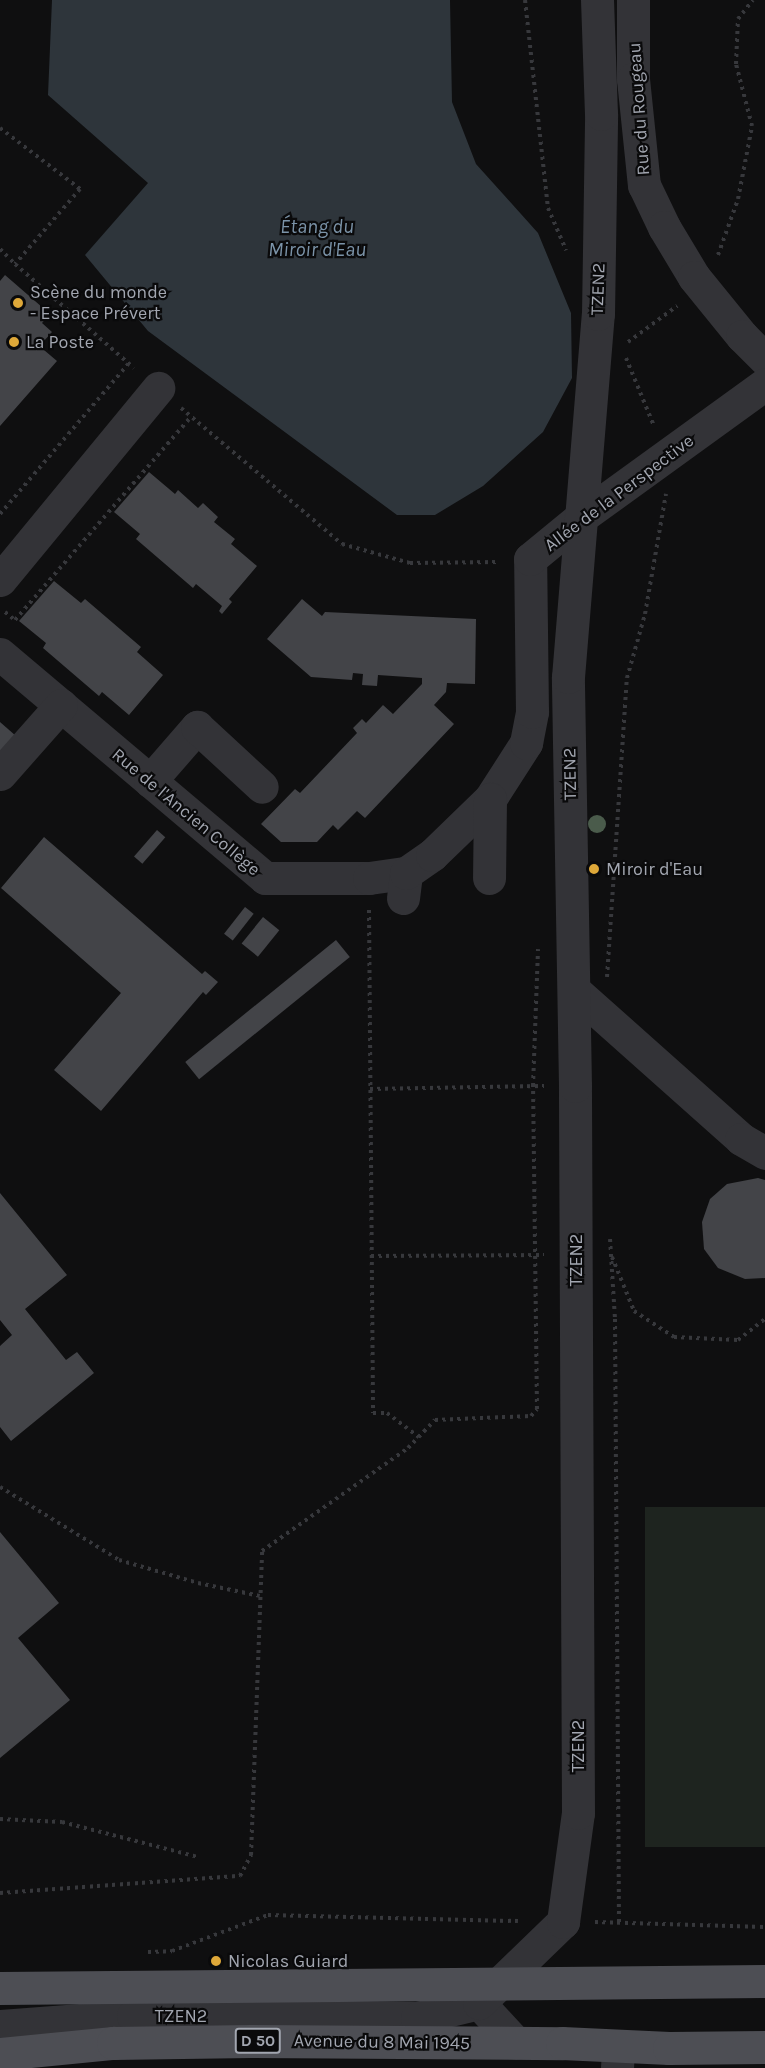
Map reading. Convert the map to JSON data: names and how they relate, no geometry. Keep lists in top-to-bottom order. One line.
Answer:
{"streets":{"main road":["D 50","Avenue du 8 Mai 1945"],"street":["Rue du Rougeau","TZEN2","Allée de la Perspective","Rue de l'Ancien Collège"]},"crossings":[["TZEN2","Allée de la Perspective"],["Allée de la Perspective","Rue de l'Ancien Collège"]],"water":["Étang du Miroir d'Eau"],"places":["Scène du monde - Espace Prévert","La Poste","Miroir d'Eau","Nicolas Guiard"]}
